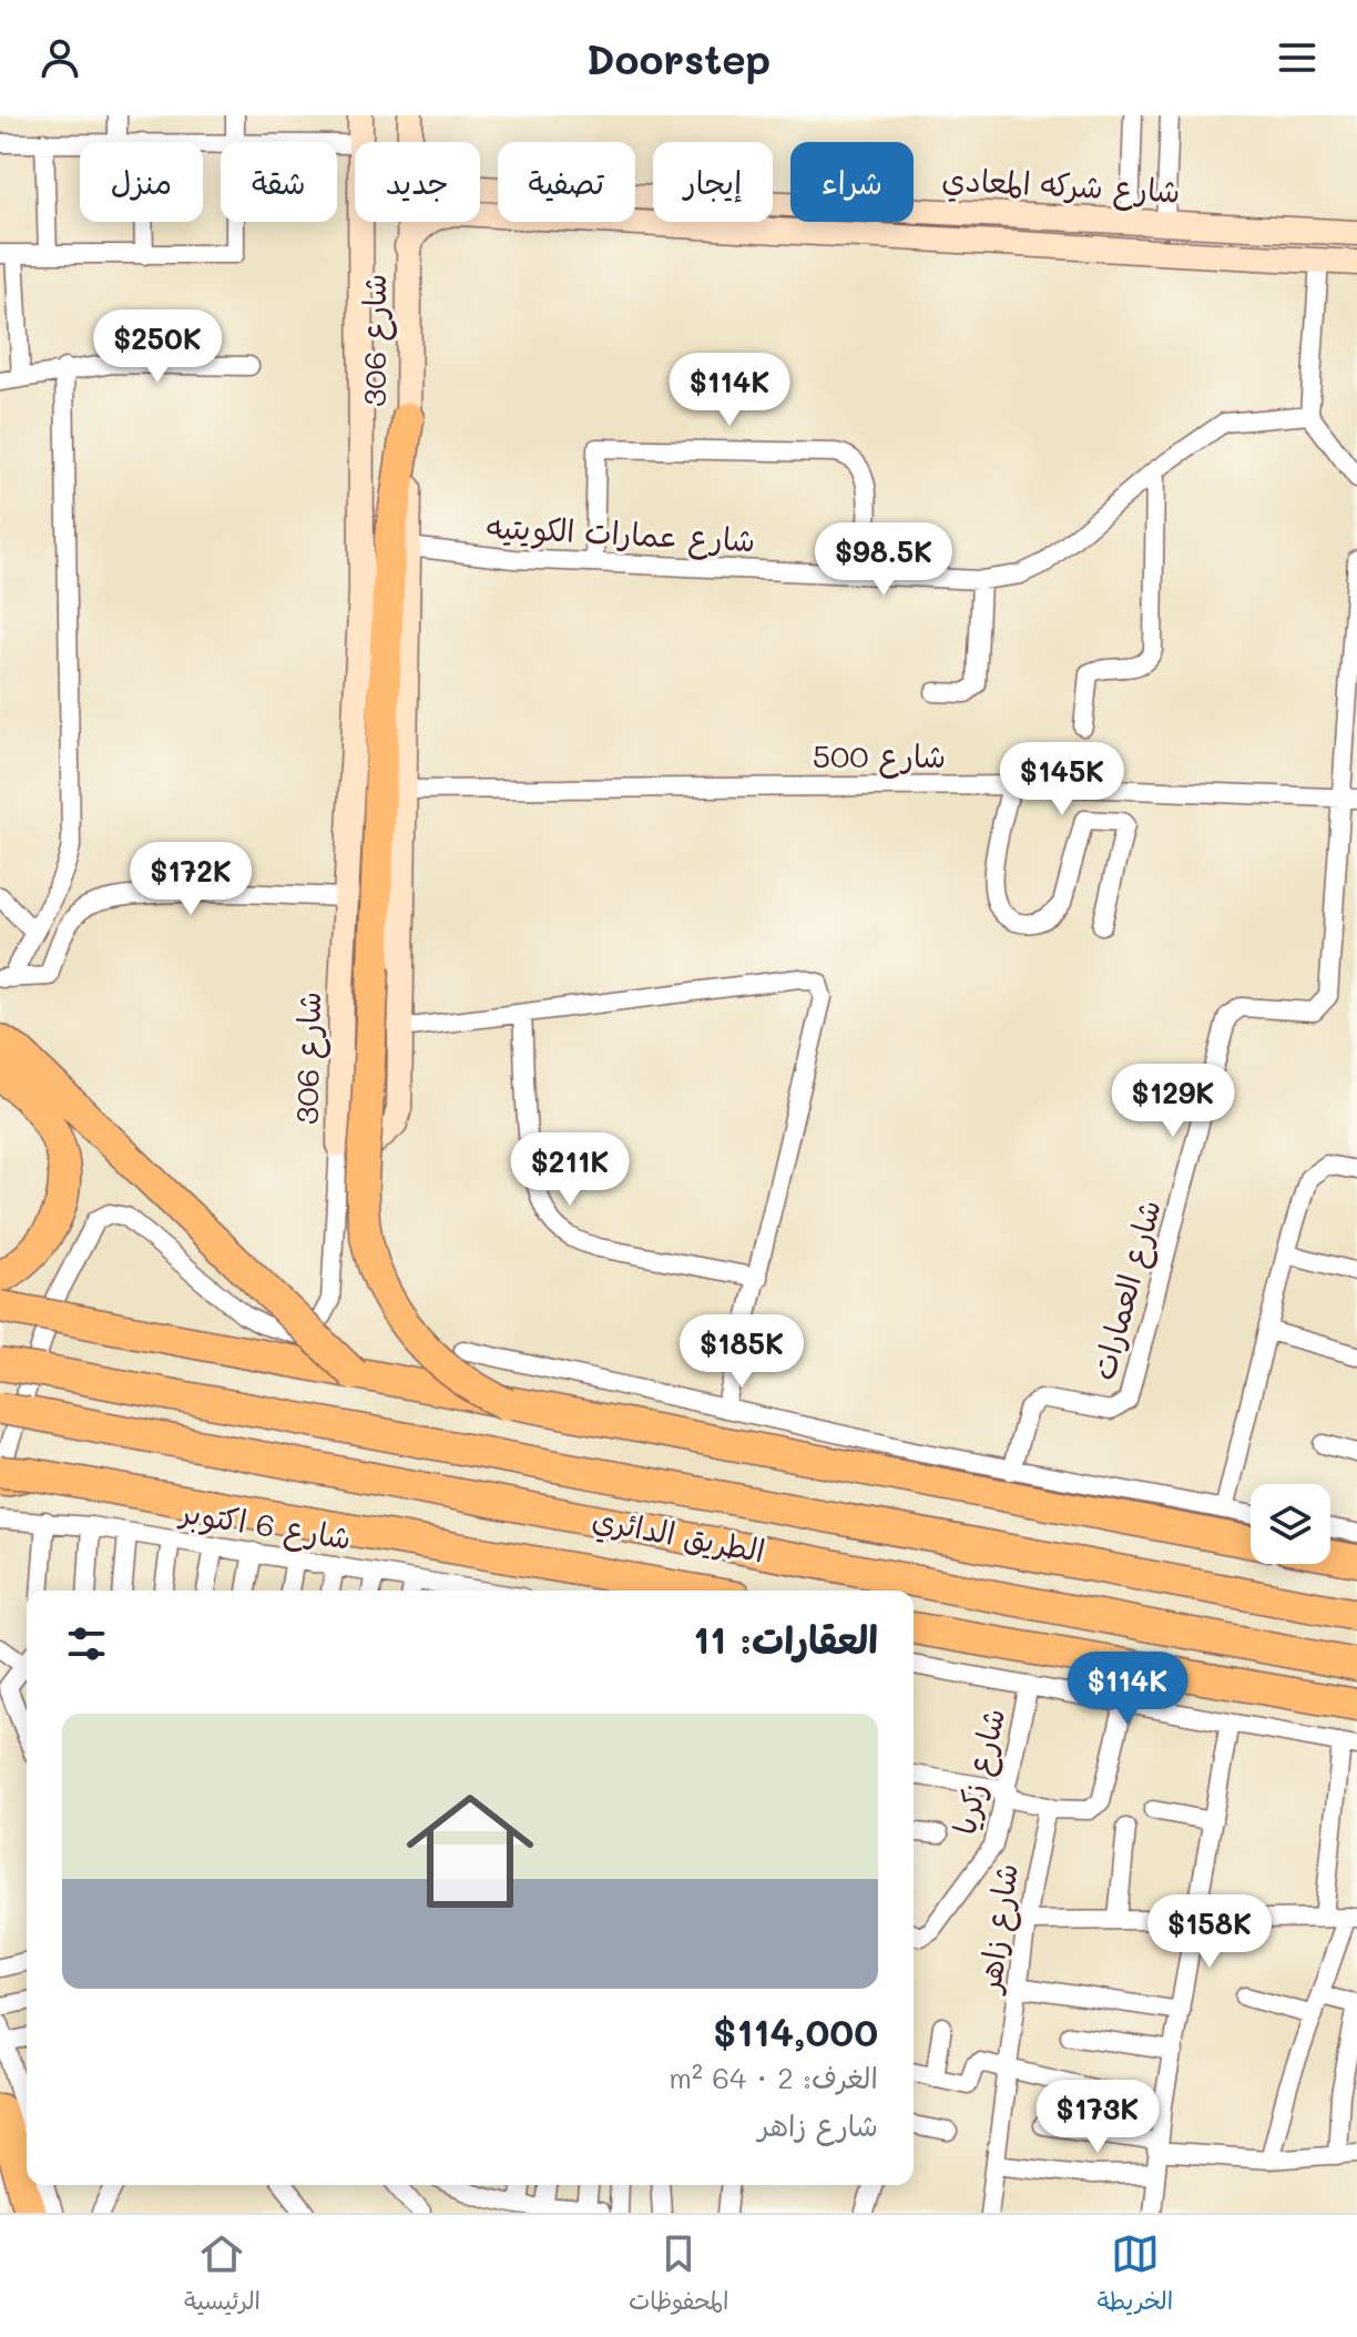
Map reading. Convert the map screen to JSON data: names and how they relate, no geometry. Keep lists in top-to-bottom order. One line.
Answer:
{"streets":{"highway":["الطريق الدائري"],"street":["شارع شركه المعادي","شارع 306","شارع عمارات الكويتيه","شارع 500","شارع العمارات","شارع 6 اكتوبر","شارع زكريا","شارع زاهر"]},"crossings":[["شارع شركه المعادي","شارع 306"],["شارع 306","شارع عمارات الكويتيه"],["شارع 306","شارع 500"],["شارع 500","شارع العمارات"]],"page":{"header":"Doorstep","chip":["شراء","إيجار","تصفية","جديد","شقة","منزل"],"price":["$250K","$114K","$98.5K","$145K","$172K","$129K","$211K","$185K","$114K","$158K","$173K"],"heading":"العقارات: 11","list":[{"name":"$114,000","note":"الغرف: 2 · 64 m² · شارع زاهر"}],"tabs":["الخريطة","المحفوظات","الرئيسية"]}}
